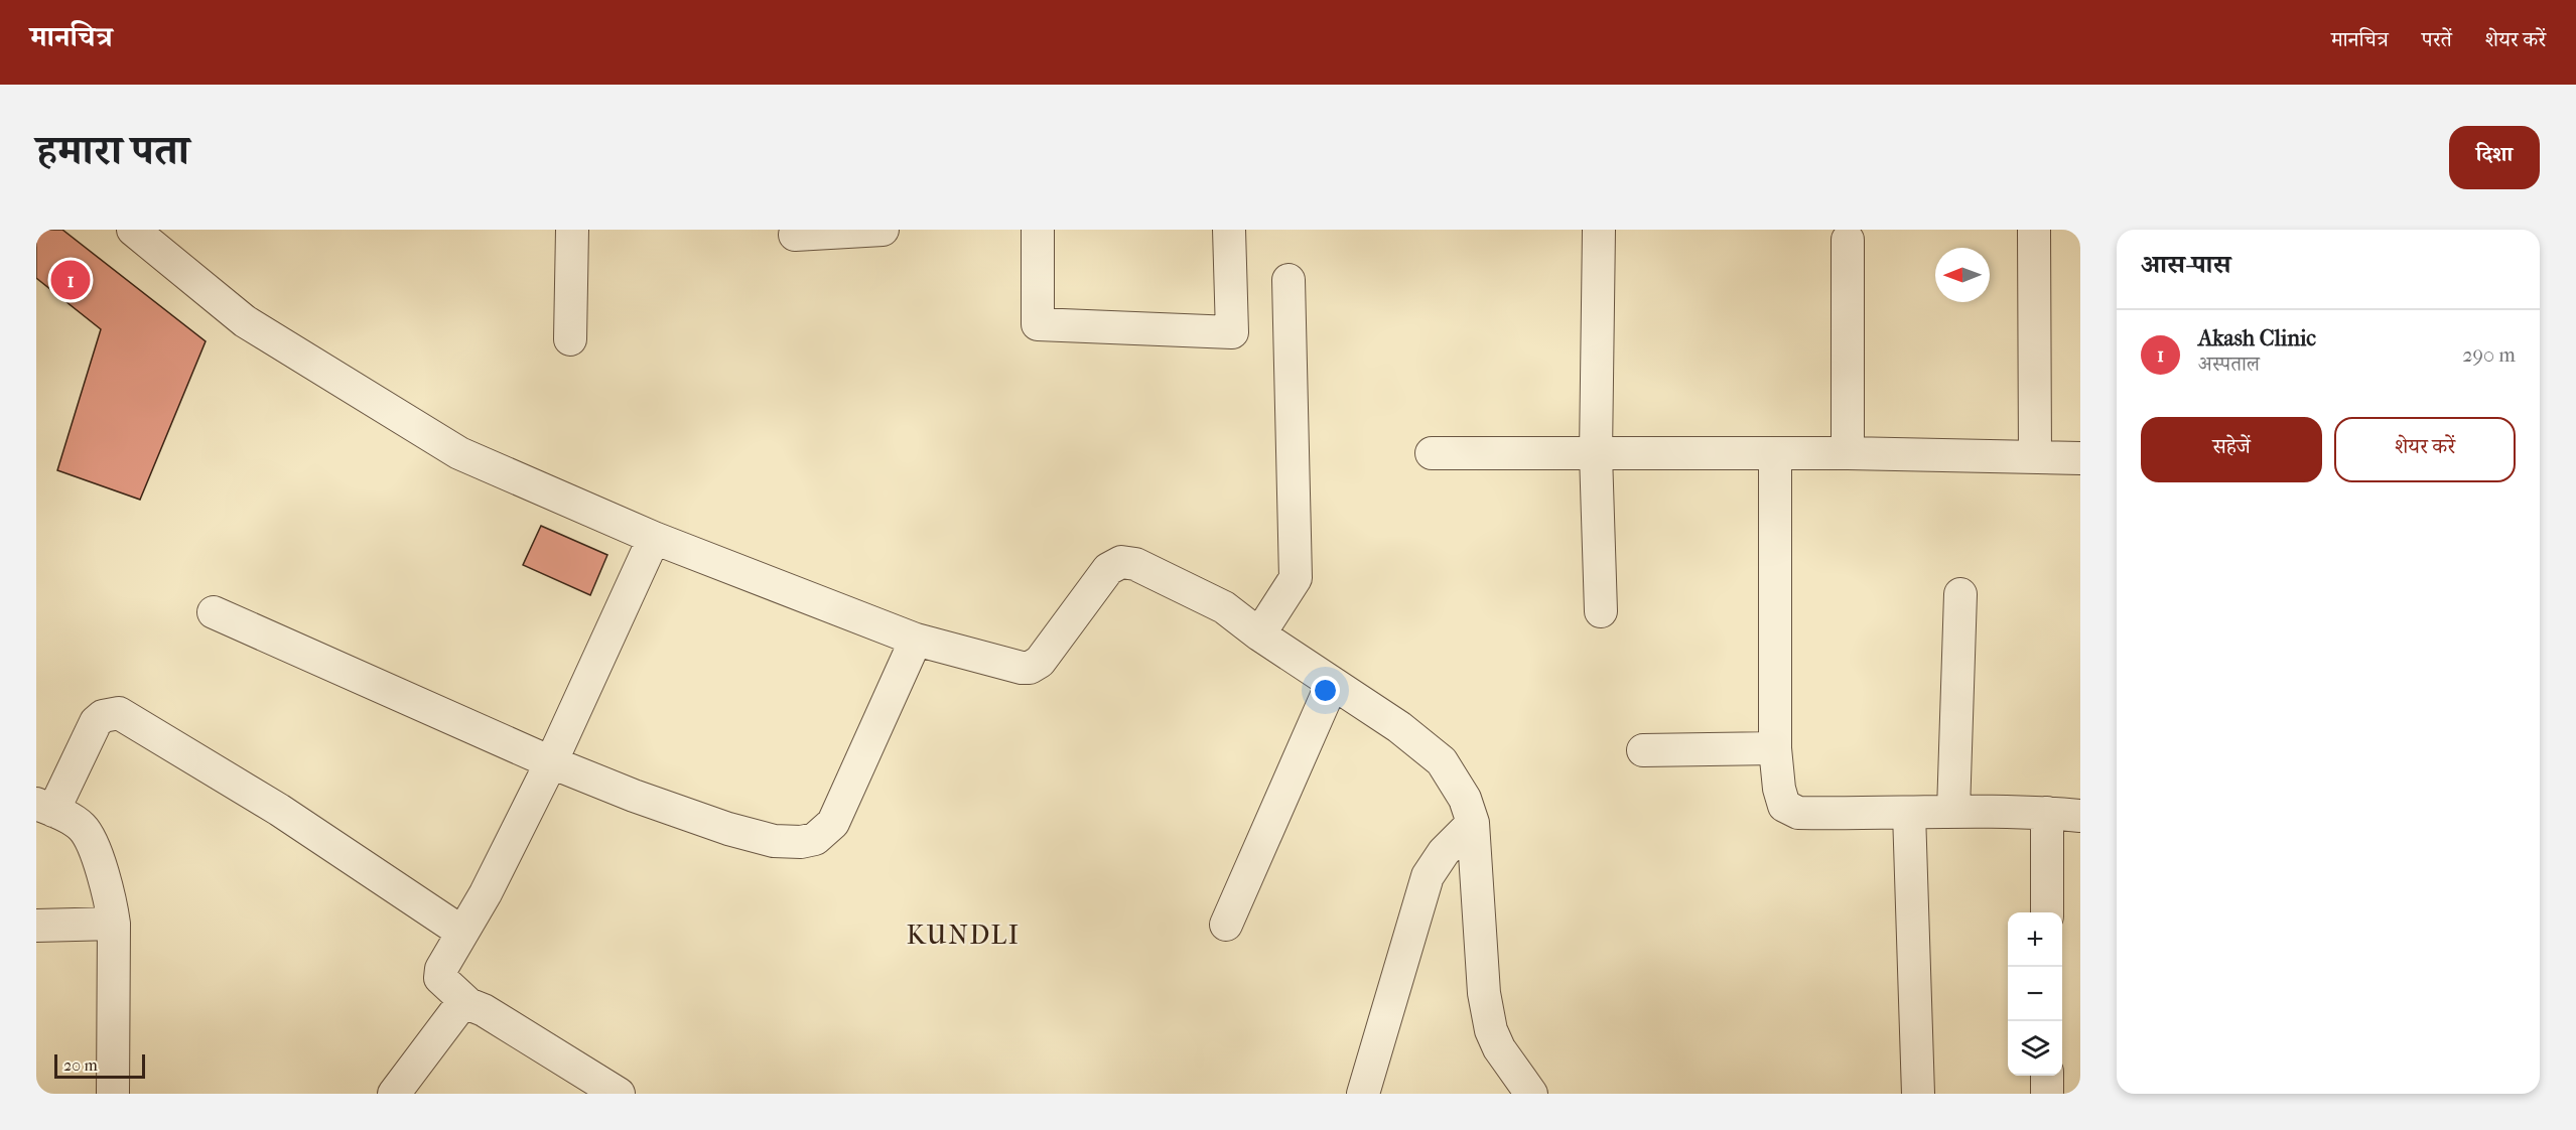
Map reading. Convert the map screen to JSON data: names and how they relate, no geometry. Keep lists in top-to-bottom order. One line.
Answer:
{"districts":["KUNDLI"],"scale_bar":"20 m","north":"left","page":{"header":"मानचित्र","nav":["मानचित्र","परतें","शेयर करें"],"title":"हमारा पता","buttons":["दिशा",["सहेजें","शेयर करें"]],"heading":"आस-पास","pins":"1","list":[{"mark":"1","name":"Akash Clinic","note":"अस्पताल","value":"290 m"}],"map_buttons":["+","−"],"scale":"20 m"}}
